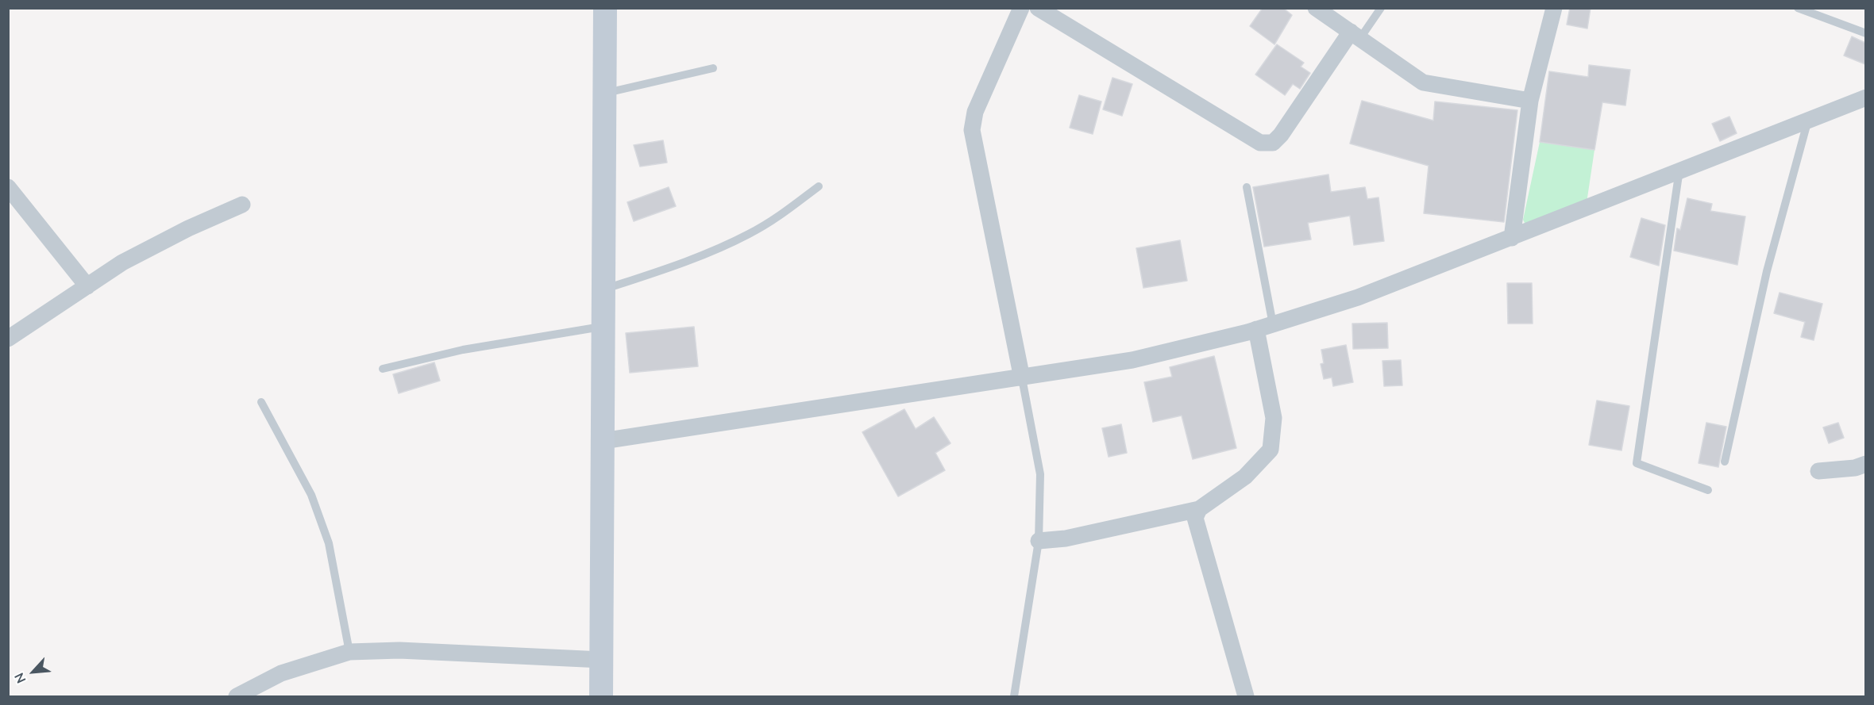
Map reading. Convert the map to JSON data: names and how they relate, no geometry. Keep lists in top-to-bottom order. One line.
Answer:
{"north":"bottom left"}
